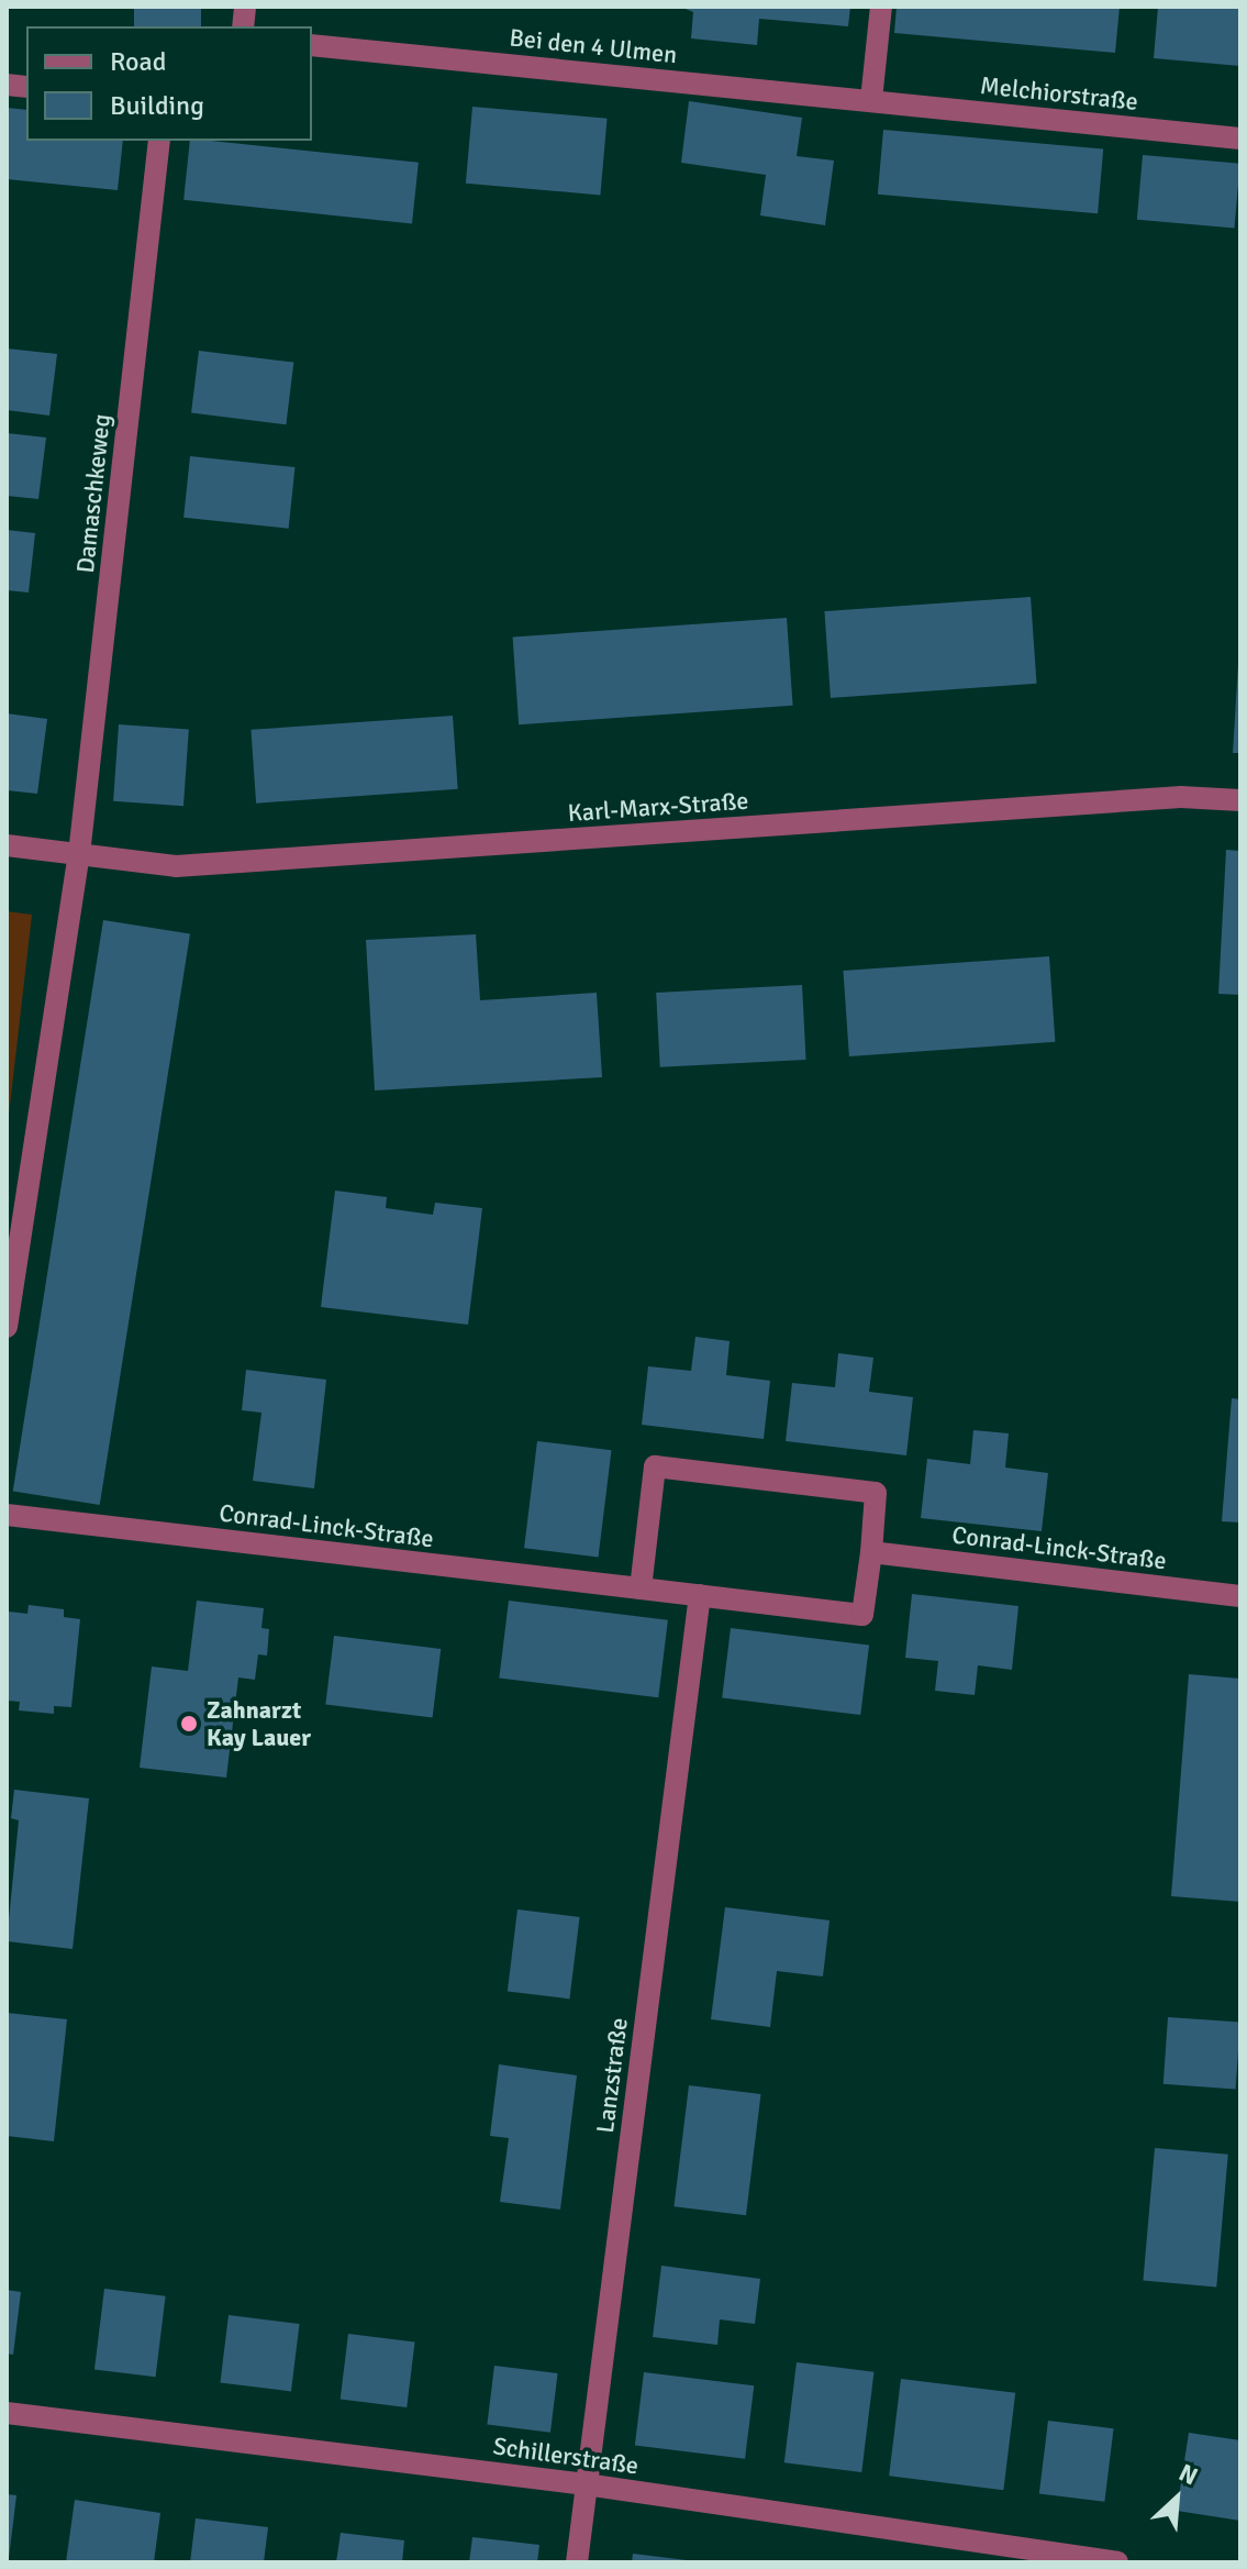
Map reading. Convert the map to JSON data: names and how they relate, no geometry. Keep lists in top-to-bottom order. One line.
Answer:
{"streets":{"street":["Bei den 4 Ulmen","Melchiorstraße","Damaschkeweg","Karl-Marx-Straße","Conrad-Linck-Straße","Lanzstraße","Schillerstraße"]},"crossings":[["Bei den 4 Ulmen","Melchiorstraße"],["Damaschkeweg","Karl-Marx-Straße"],["Conrad-Linck-Straße","Lanzstraße"],["Lanzstraße","Schillerstraße"]],"places":["Zahnarzt Kay Lauer"],"legend":["Road","Building"],"north":"top right"}
